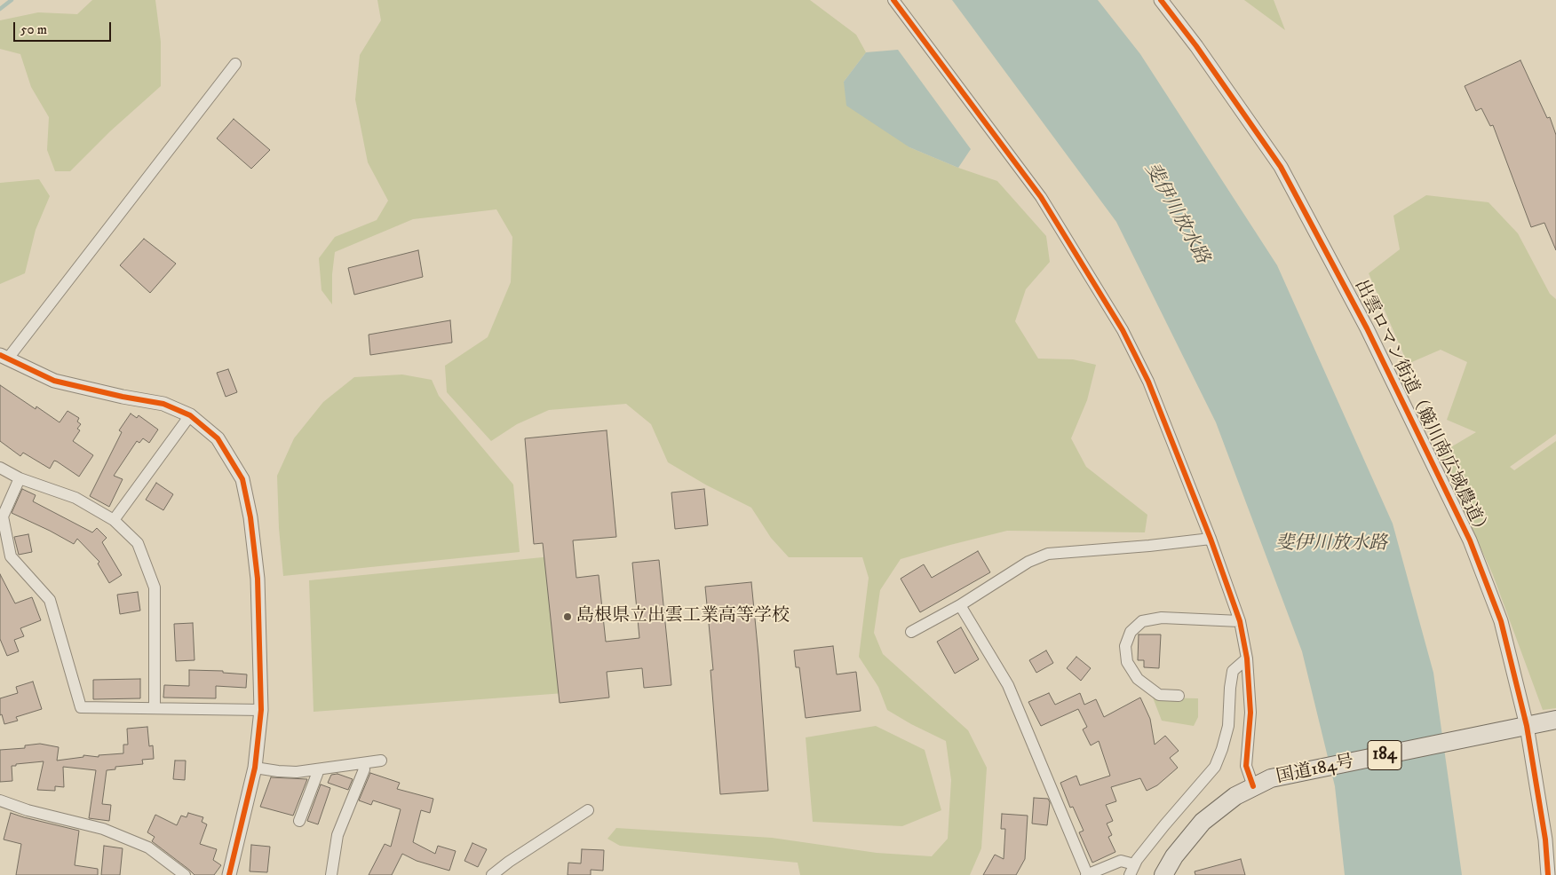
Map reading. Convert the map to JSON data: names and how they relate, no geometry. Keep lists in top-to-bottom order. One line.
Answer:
{"streets":{"highway":["184","国道184号"],"street":["出雲ロマン街道（簸川南広域農道）"]},"crossings":[["出雲ロマン街道（簸川南広域農道）","国道184号"]],"water":["斐伊川放水路"],"places":["島根県立出雲工業高等学校"],"scale_bar":"50 m"}
